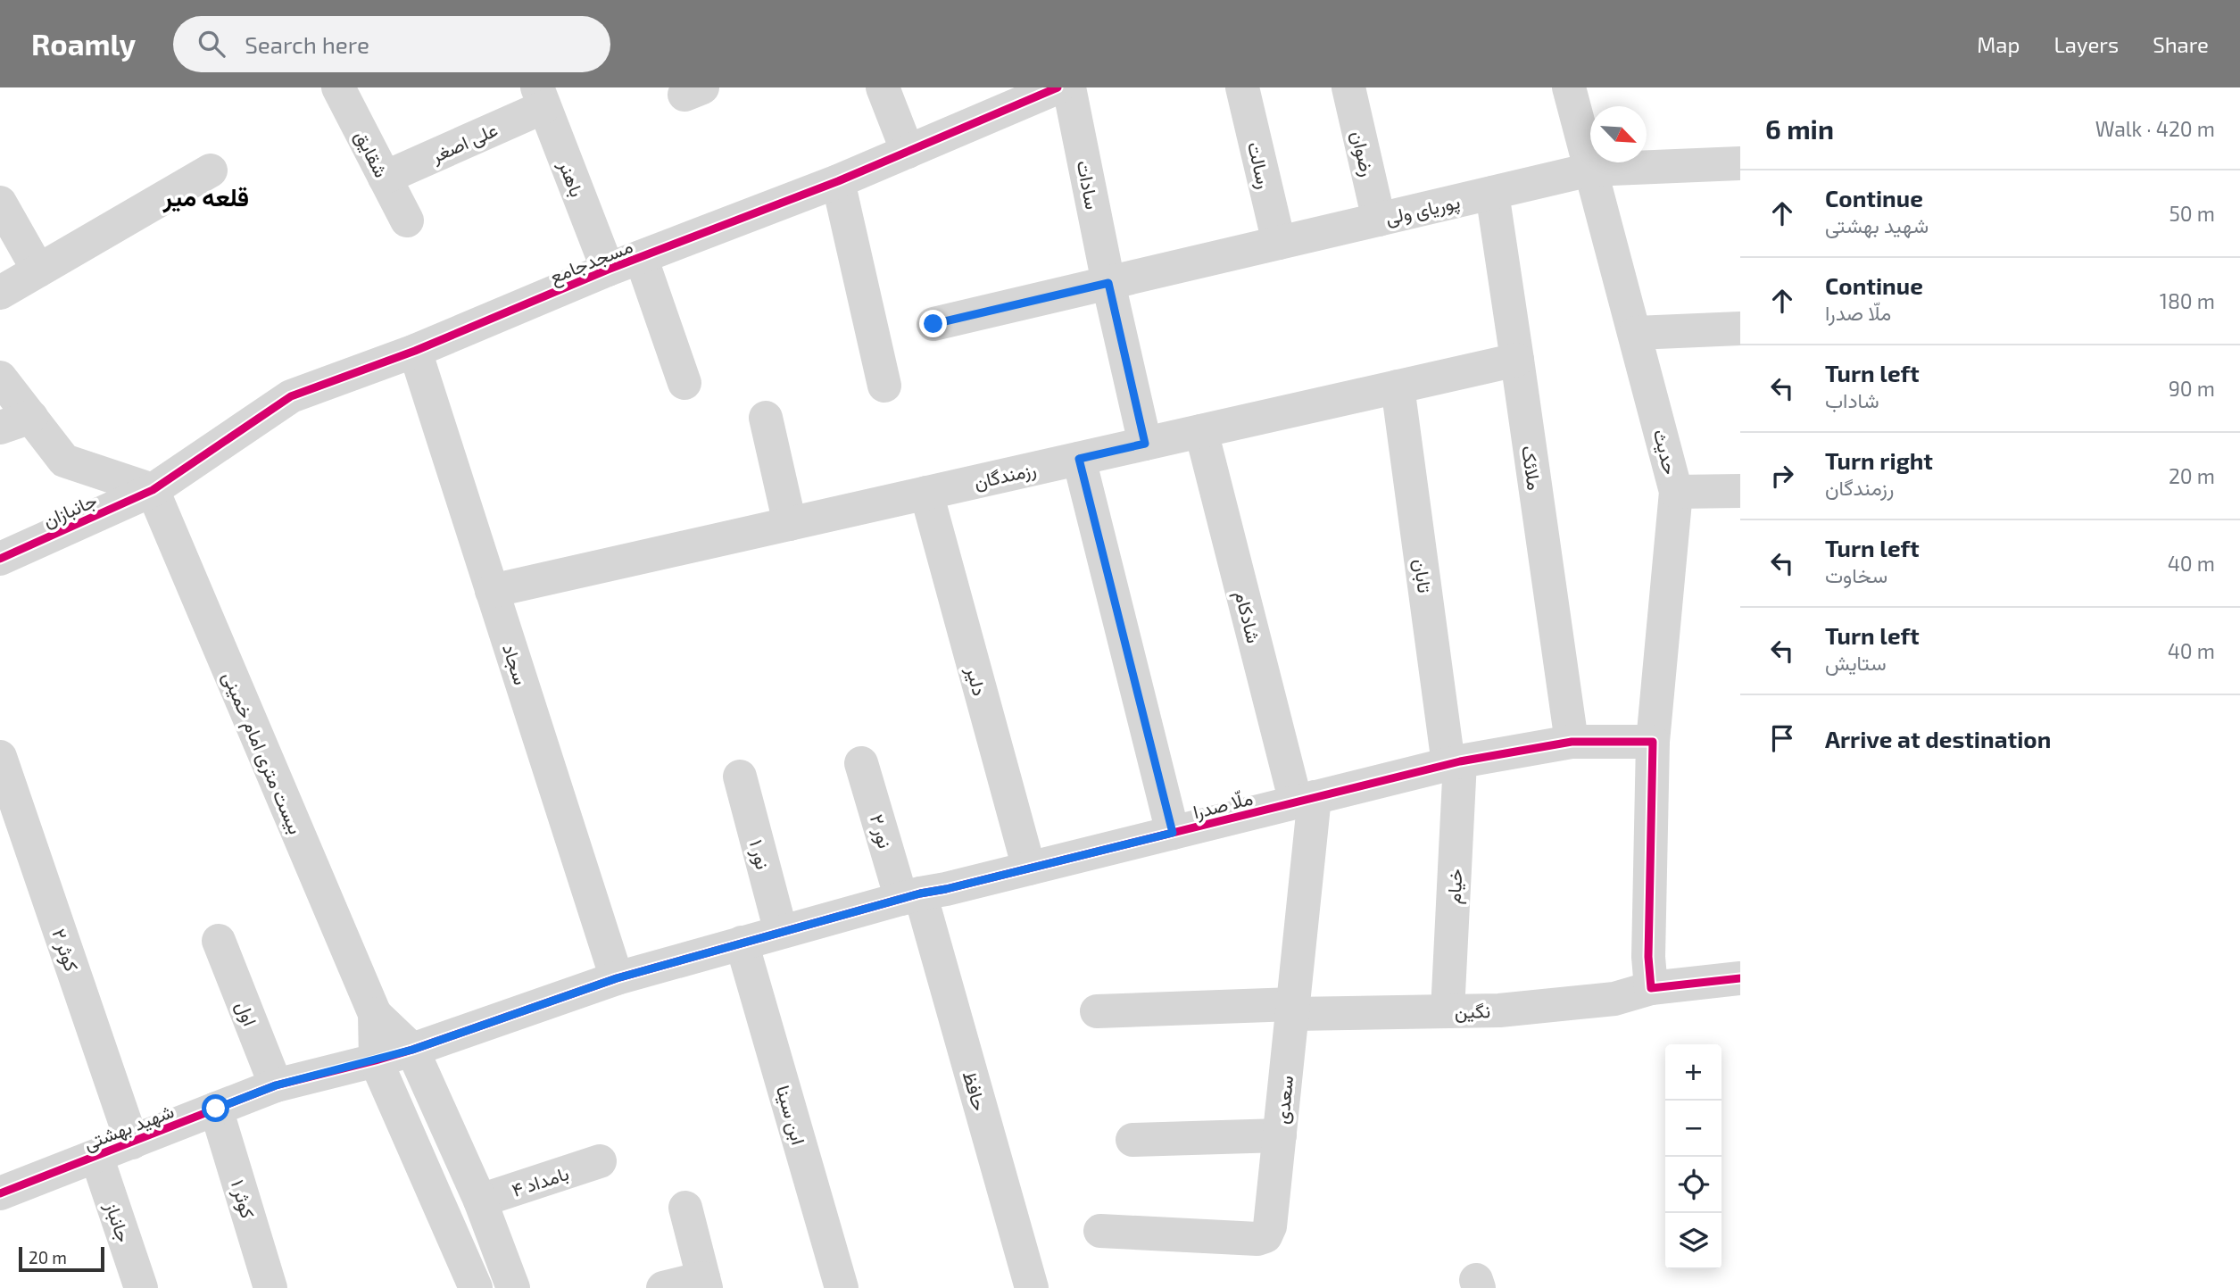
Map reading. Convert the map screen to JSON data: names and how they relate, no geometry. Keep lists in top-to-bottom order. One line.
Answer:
{"streets":{"street":["علی اصغر","شقایق","رضوان","رسالت","باهنر","سادات","پوریای ولی","مسجدجامع","حدیث","ملائک","رزمندگان","جانبازان","تابان","شادکام","سجاد","دلیر","بیست متری امام خمینی","ملّا صدرا","نور ۲","نور ۱","خیام","کوثر ۲","نگین","اول","حافظ","سعدی","ابن سینا","شهید بهشتی","بامداد ۴","کوثر ۱","جانباز"]},"crossings":[["علی اصغر","شقایق"],["علی اصغر","باهنر"],["رضوان","پوریای ولی"],["رسالت","پوریای ولی"],["باهنر","مسجدجامع"],["سادات","پوریای ولی"],["سادات","رزمندگان"],["پوریای ولی","حدیث"],["پوریای ولی","ملائک"],["مسجدجامع","جانبازان"],["مسجدجامع","سجاد"],["مسجدجامع","بیست متری امام خمینی"],["حدیث","ملّا صدرا"],["ملائک","رزمندگان"],["ملائک","ملّا صدرا"],["رزمندگان","تابان"],["رزمندگان","شادکام"],["رزمندگان","سجاد"],["رزمندگان","دلیر"],["جانبازان","بیست متری امام خمینی"],["تابان","ملّا صدرا"],["تابان","خیام"],["شادکام","ملّا صدرا"],["شادکام","سعدی"],["سجاد","ملّا صدرا"],["دلیر","ملّا صدرا"],["بیست متری امام خمینی","ملّا صدرا"],["بیست متری امام خمینی","شهید بهشتی"],["بیست متری امام خمینی","بامداد ۴"],["ملّا صدرا","نور ۲"],["ملّا صدرا","نور ۱"],["ملّا صدرا","خیام"],["ملّا صدرا","حافظ"],["ملّا صدرا","سعدی"],["ملّا صدرا","ابن سینا"],["ملّا صدرا","شهید بهشتی"],["نور ۲","حافظ"],["خیام","نگین"],["کوثر ۲","شهید بهشتی"],["نگین","سعدی"],["اول","شهید بهشتی"],["شهید بهشتی","کوثر ۱"],["شهید بهشتی","جانباز"]],"districts":["قلعه میر"],"scale_bar":"20 m","north":"bottom right","page":{"header":"Roamly","search":"Search here","nav":["Map","Layers","Share"],"heading":["6 min","Walk · 420 m"],"list":[["Continue","شهید بهشتی","50 m"],["Continue","ملّا صدرا","180 m"],["Turn left","شاداب","90 m"],["Turn right","رزمندگان","20 m"],["Turn left","سخاوت","40 m"],["Turn left","ستایش","40 m"],"Arrive at destination"],"map_buttons":["+","−"],"scale":"20 m"}}
